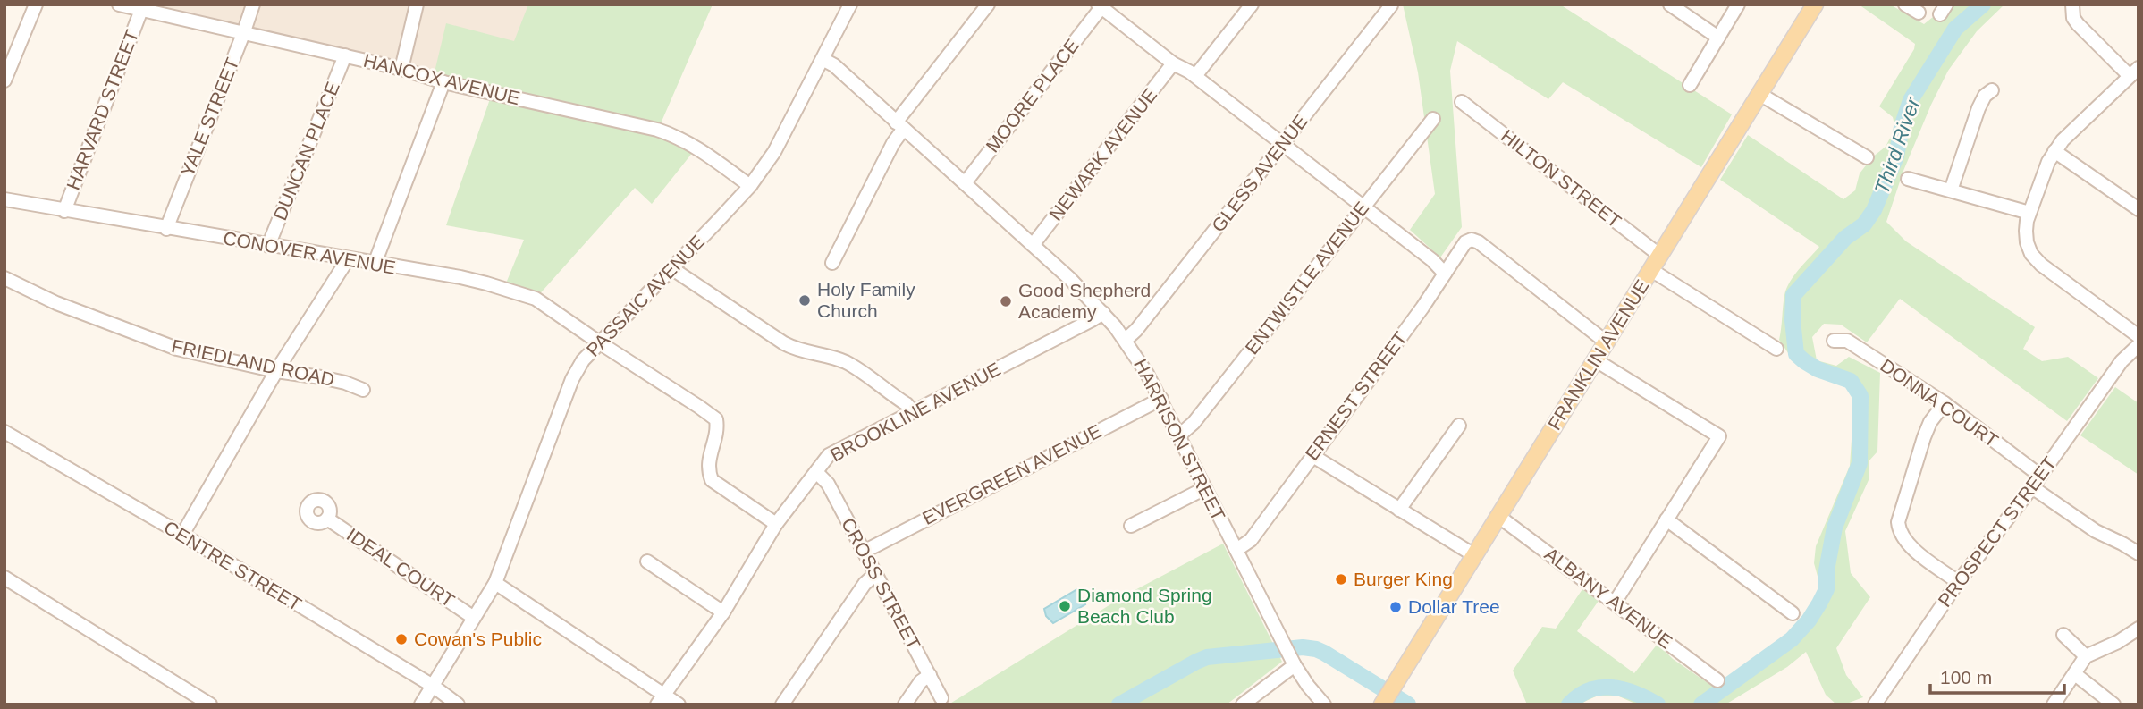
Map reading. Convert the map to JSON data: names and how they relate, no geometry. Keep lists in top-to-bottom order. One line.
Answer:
{"streets":{"main road":["FRANKLIN AVENUE"],"street":["HANCOX AVENUE","MOORE PLACE","HARVARD STREET","YALE STREET","DUNCAN PLACE","NEWARK AVENUE","GLESS AVENUE","HILTON STREET","CONOVER AVENUE","ENTWISTLE AVENUE","PASSAIC AVENUE","FRIEDLAND ROAD","ERNEST STREET","DONNA COURT","BROOKLINE AVENUE","HARRISON STREET","EVERGREEN AVENUE","PROSPECT STREET","CENTRE STREET","IDEAL COURT","CROSS STREET","ALBANY AVENUE"]},"crossings":[["HANCOX AVENUE","HARVARD STREET"],["HANCOX AVENUE","YALE STREET"],["HANCOX AVENUE","DUNCAN PLACE"],["HANCOX AVENUE","PASSAIC AVENUE"],["MOORE PLACE","HARRISON STREET"],["HARVARD STREET","CONOVER AVENUE"],["YALE STREET","CONOVER AVENUE"],["DUNCAN PLACE","CONOVER AVENUE"],["NEWARK AVENUE","HARRISON STREET"],["GLESS AVENUE","HARRISON STREET"],["HILTON STREET","FRANKLIN AVENUE"],["CONOVER AVENUE","PASSAIC AVENUE"],["CONOVER AVENUE","BROOKLINE AVENUE"],["ENTWISTLE AVENUE","HARRISON STREET"],["PASSAIC AVENUE","HARRISON STREET"],["PASSAIC AVENUE","CENTRE STREET"],["PASSAIC AVENUE","IDEAL COURT"],["FRANKLIN AVENUE","ERNEST STREET"],["FRANKLIN AVENUE","ALBANY AVENUE"],["ERNEST STREET","HARRISON STREET"],["DONNA COURT","PROSPECT STREET"],["BROOKLINE AVENUE","HARRISON STREET"],["BROOKLINE AVENUE","CROSS STREET"],["HARRISON STREET","EVERGREEN AVENUE"],["EVERGREEN AVENUE","CROSS STREET"]],"water":["Third River"],"places":["Holy Family Church","Good Shepherd Academy","Burger King","Diamond Spring Beach Club","Dollar Tree","Cowan's Public"],"scale_bar":"100 m"}
